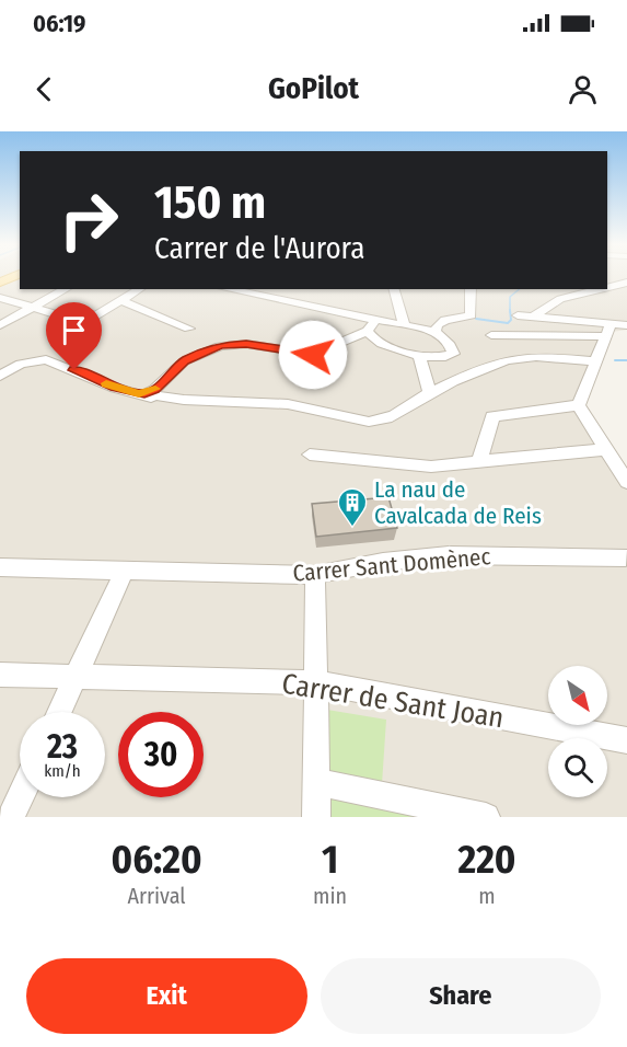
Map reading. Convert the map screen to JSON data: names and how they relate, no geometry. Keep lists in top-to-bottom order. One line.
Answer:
{"streets":{"street":["Carrer Sant Domènec","Carrer de Sant Joan"]},"places":{"building":["La nau de Cavalcada de Reis"]},"north":"bottom right","page":{"status":"06:19","header":"GoPilot","turn":["150 m","Carrer de l'Aurora"],"speed":"23 km/h","limit":"30","eta":["06:20","Arrival","1","min","220","m"],"buttons":["Exit","Share"]}}
